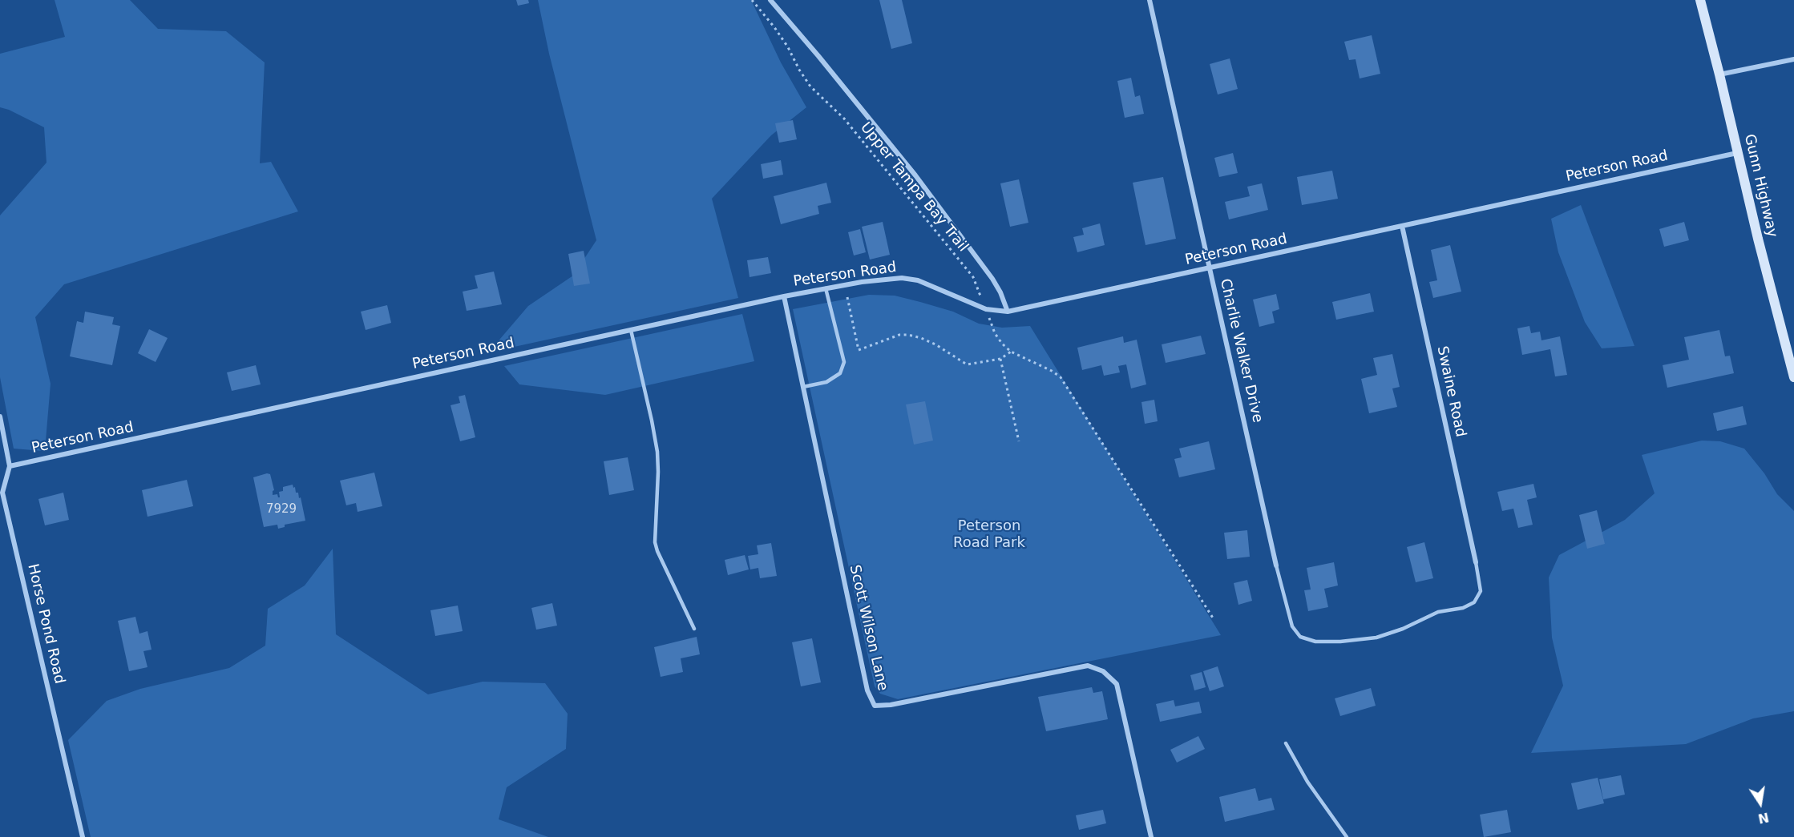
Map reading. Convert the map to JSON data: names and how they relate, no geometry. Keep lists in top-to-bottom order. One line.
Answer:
{"streets":{"main road":["Gunn Highway"],"street":["Peterson Road","Charlie Walker Drive","Swaine Road","Horse Pond Road","Scott Wilson Lane"],"path":["Upper Tampa Bay Trail"]},"crossings":[["Peterson Road","Gunn Highway"],["Peterson Road","Upper Tampa Bay Trail"],["Peterson Road","Charlie Walker Drive"],["Peterson Road","Swaine Road"],["Peterson Road","Horse Pond Road"],["Peterson Road","Scott Wilson Lane"]],"parks":["Peterson Road Park"],"house_numbers":["7929"],"north":"bottom"}
